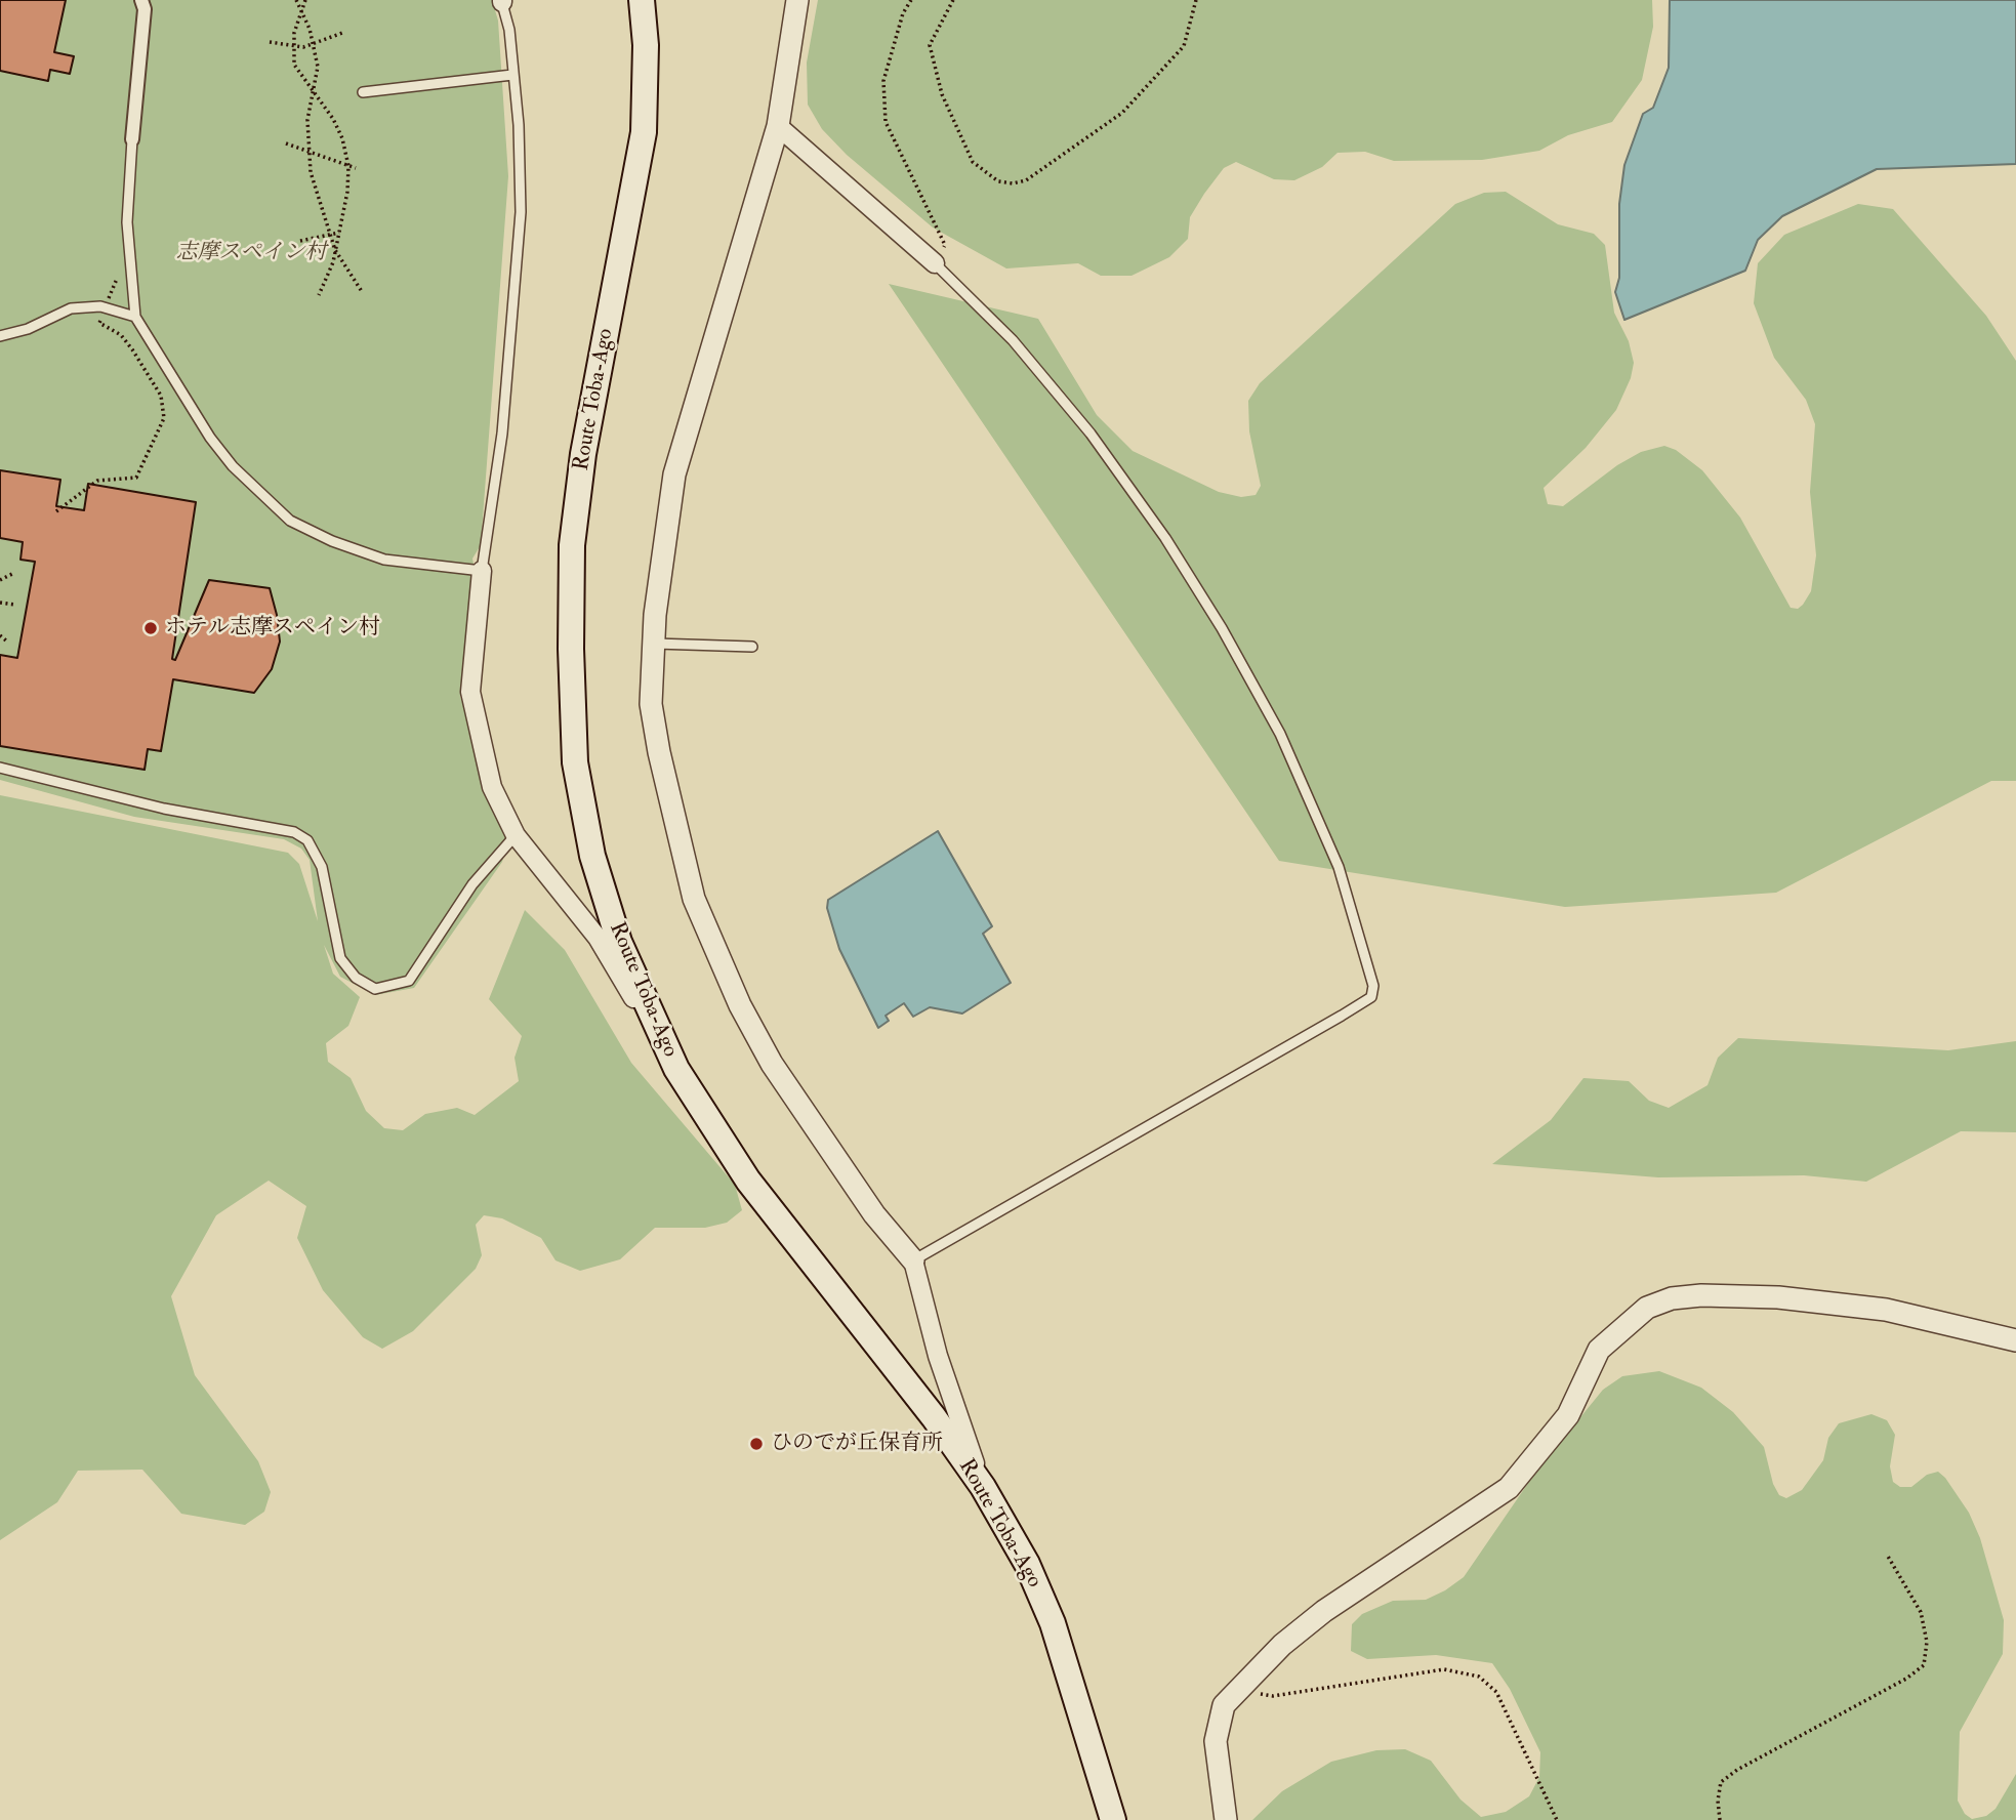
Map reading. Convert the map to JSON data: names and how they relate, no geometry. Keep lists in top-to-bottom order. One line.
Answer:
{"streets":{"main road":["Route Toba-Ago"]},"parks":["志摩スペイン村"],"places":["ホテル志摩スペイン村","ひのでが丘保育所"]}
